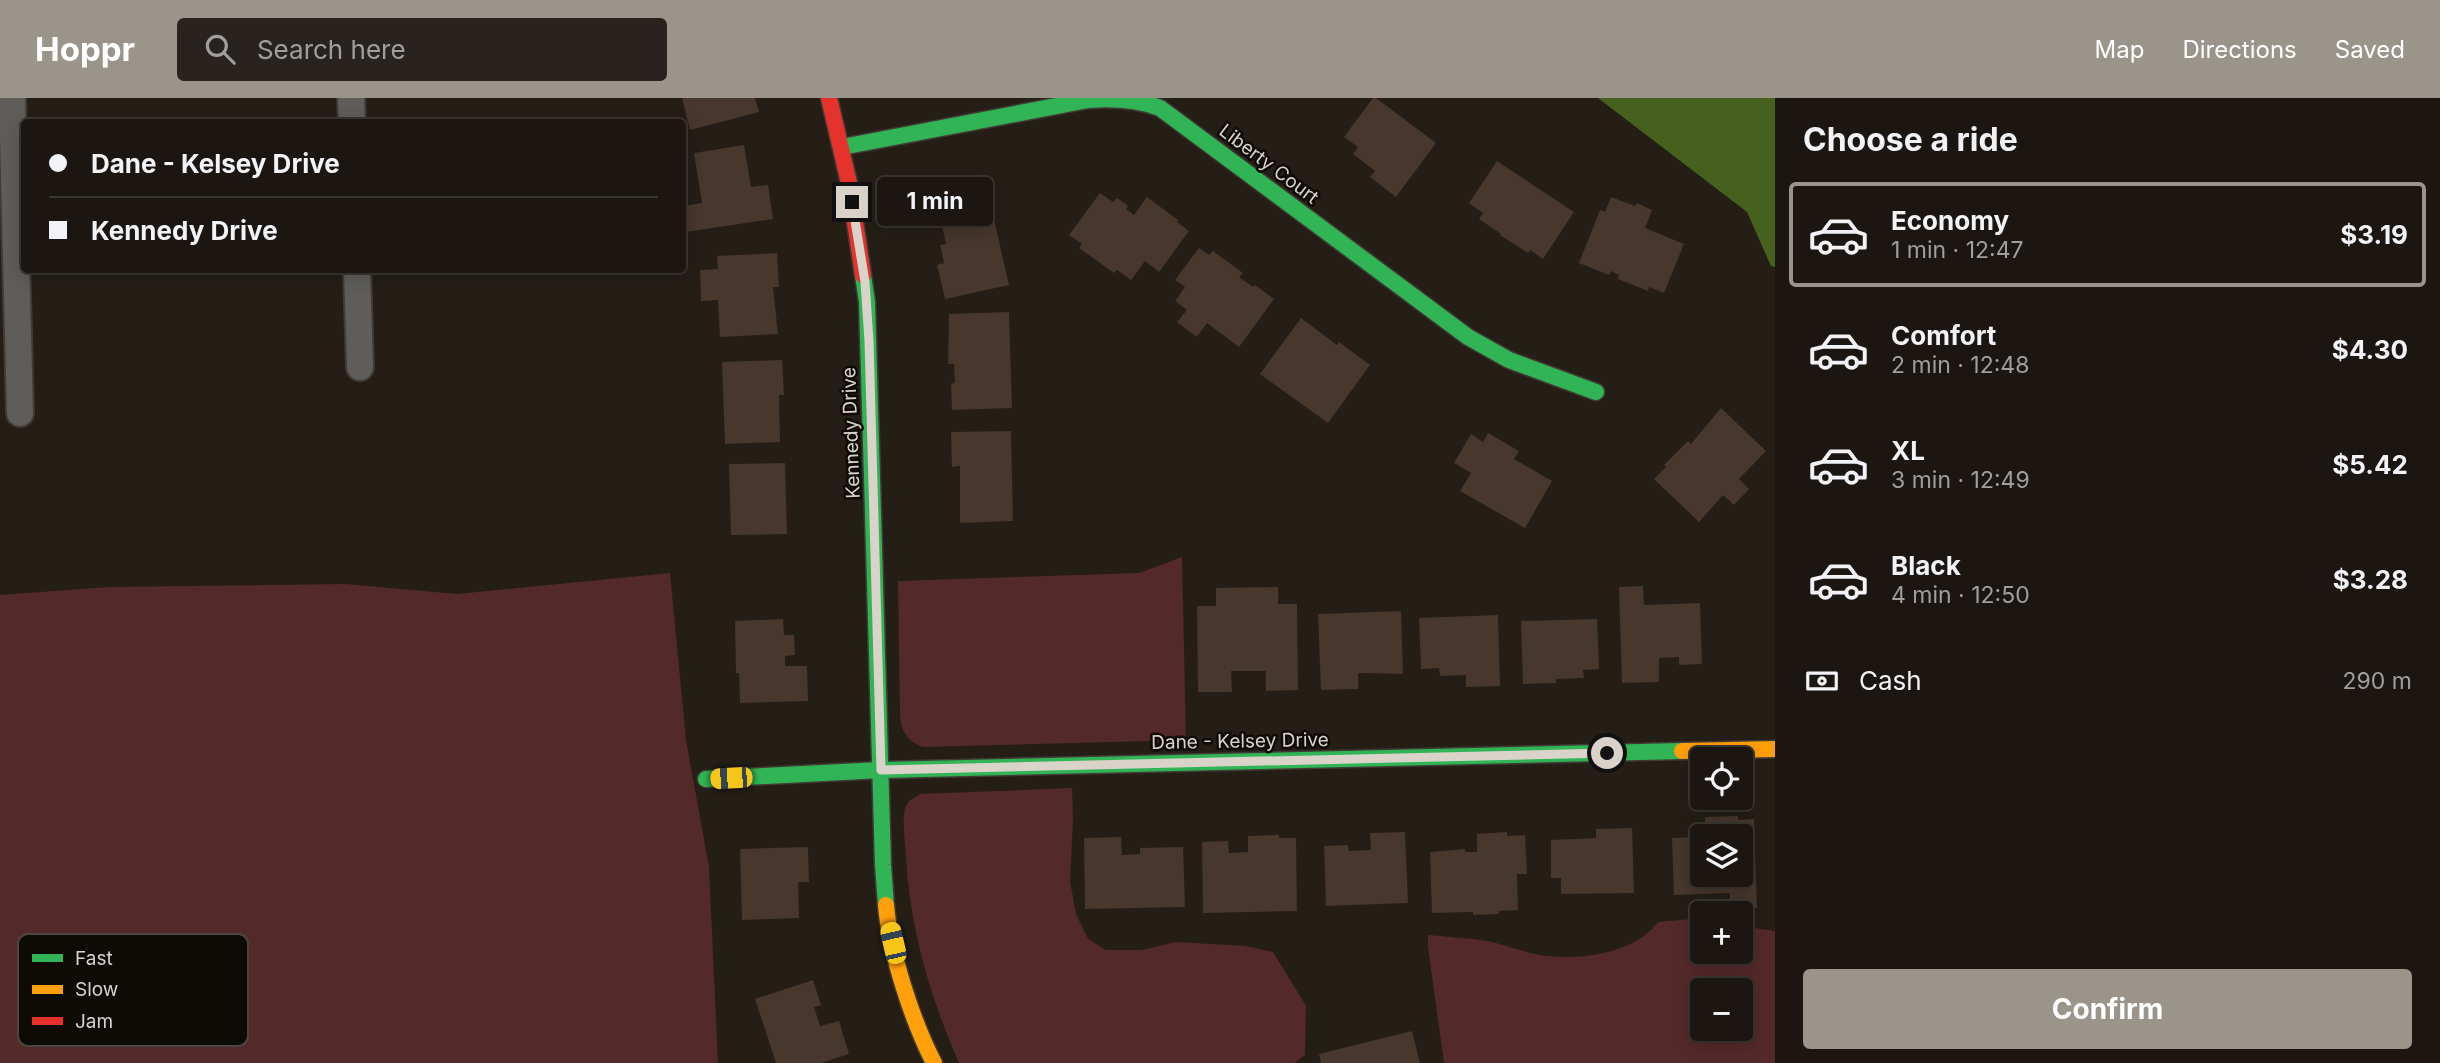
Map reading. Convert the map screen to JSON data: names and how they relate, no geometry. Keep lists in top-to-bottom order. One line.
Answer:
{"streets":{"street":["Liberty Court","Kennedy Drive","Dane - Kelsey Drive"]},"crossings":[["Liberty Court","Kennedy Drive"],["Kennedy Drive","Dane - Kelsey Drive"]],"legend":["Fast","Slow","Jam"],"page":{"header":"Hoppr","search":"Search here","nav":["Map","Directions","Saved"],"heading":"Choose a ride","banner":["Dane - Kelsey Drive","Kennedy Drive"],"bubble":"1 min","list":[{"name":"Economy","note":"1 min · 12:47","value":"$3.19"},{"name":"Comfort","note":"2 min · 12:48","value":"$4.30"},{"name":"XL","note":"3 min · 12:49","value":"$5.42"},{"name":"Black","note":"4 min · 12:50","value":"$3.28"}],"pay":["Cash","290 m"],"map_buttons":["+","−"],"buttons":"Confirm"}}
